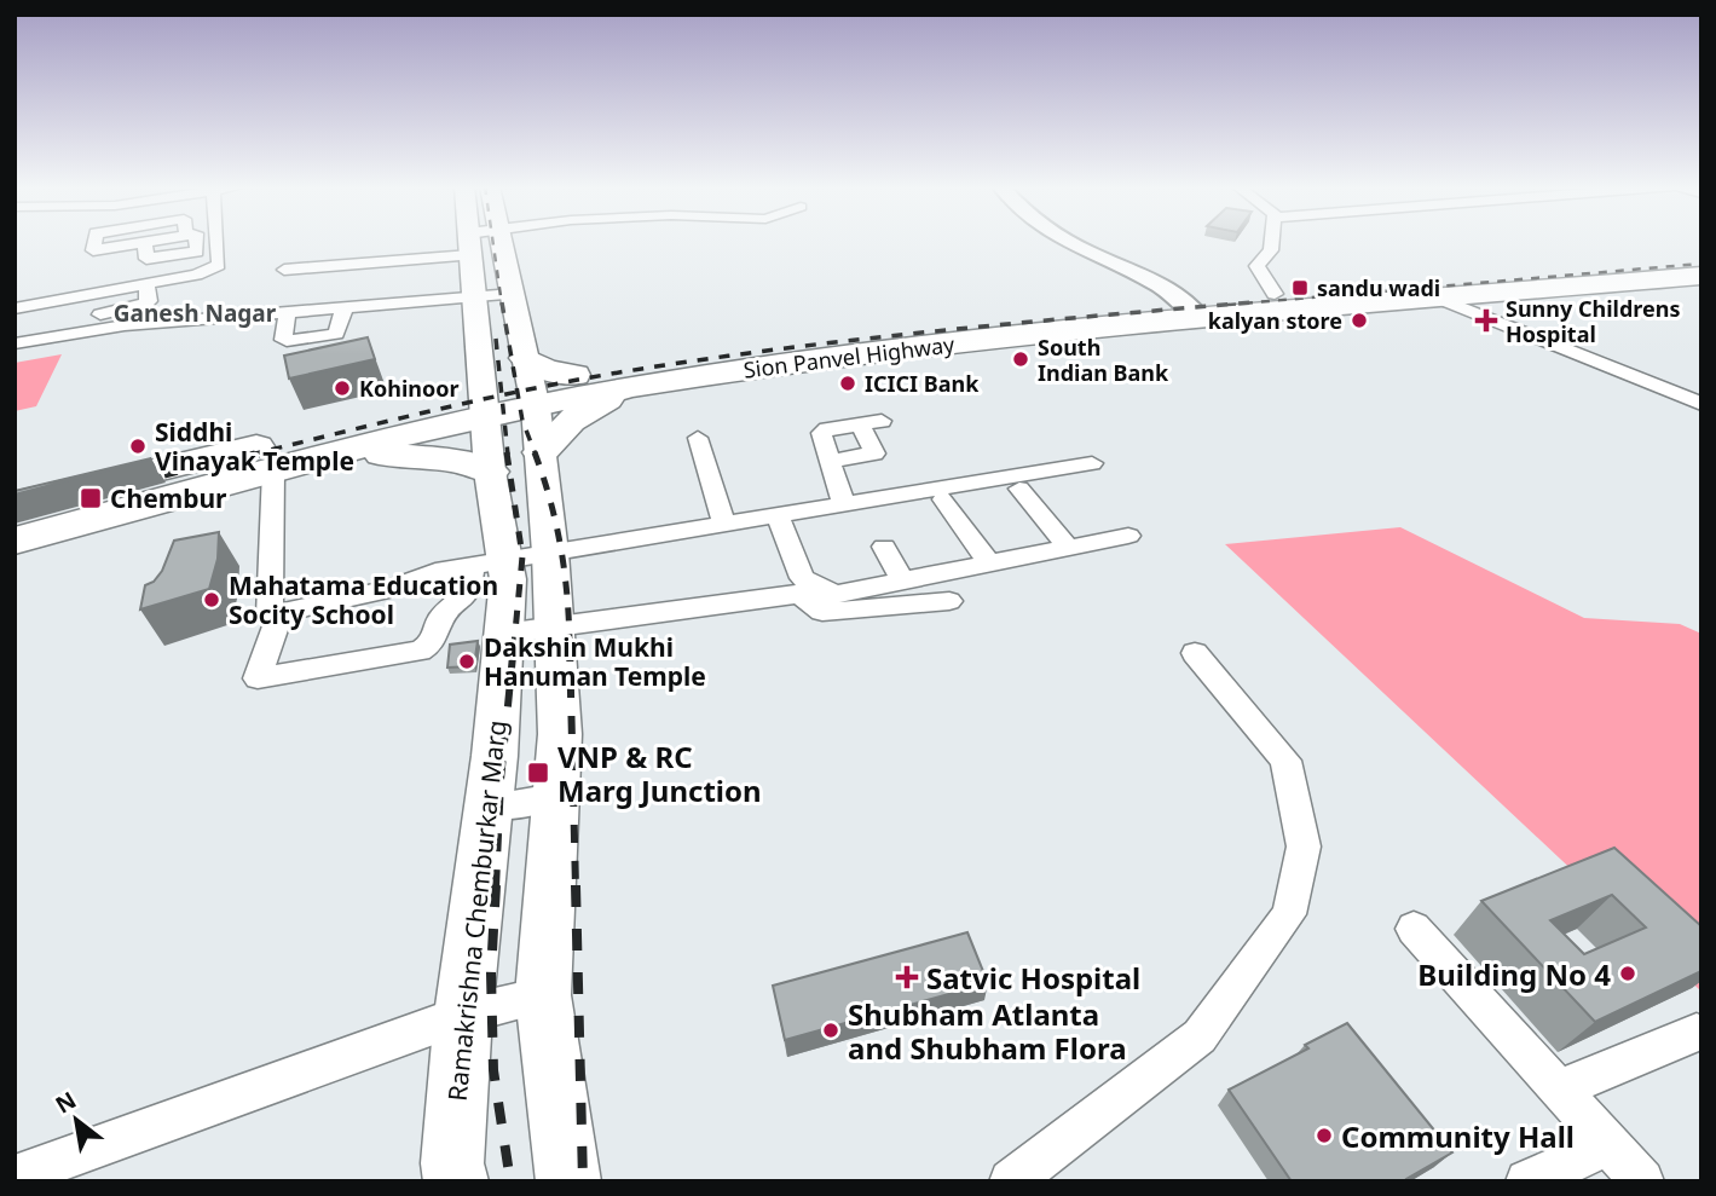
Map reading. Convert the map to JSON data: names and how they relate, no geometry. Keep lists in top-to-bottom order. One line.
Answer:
{"streets":{"highway":["Sion Panvel Highway"],"main road":["Ramakrishna Chemburkar Marg"]},"crossings":[["Sion Panvel Highway","Ramakrishna Chemburkar Marg"]],"districts":["Ganesh Nagar"],"places":{"transit":["sandu wadi","Chembur","VNP & RC Marg Junction"],"other":["kalyan store","South Indian Bank","ICICI Bank","Kohinoor","Siddhi Vinayak Temple","Mahatama Education Socity School","Dakshin Mukhi Hanuman Temple","Building No 4","Shubham Atlanta and Shubham Flora","Community Hall"],"health":["Sunny Childrens Hospital","Satvic Hospital"]},"north":"top left"}
